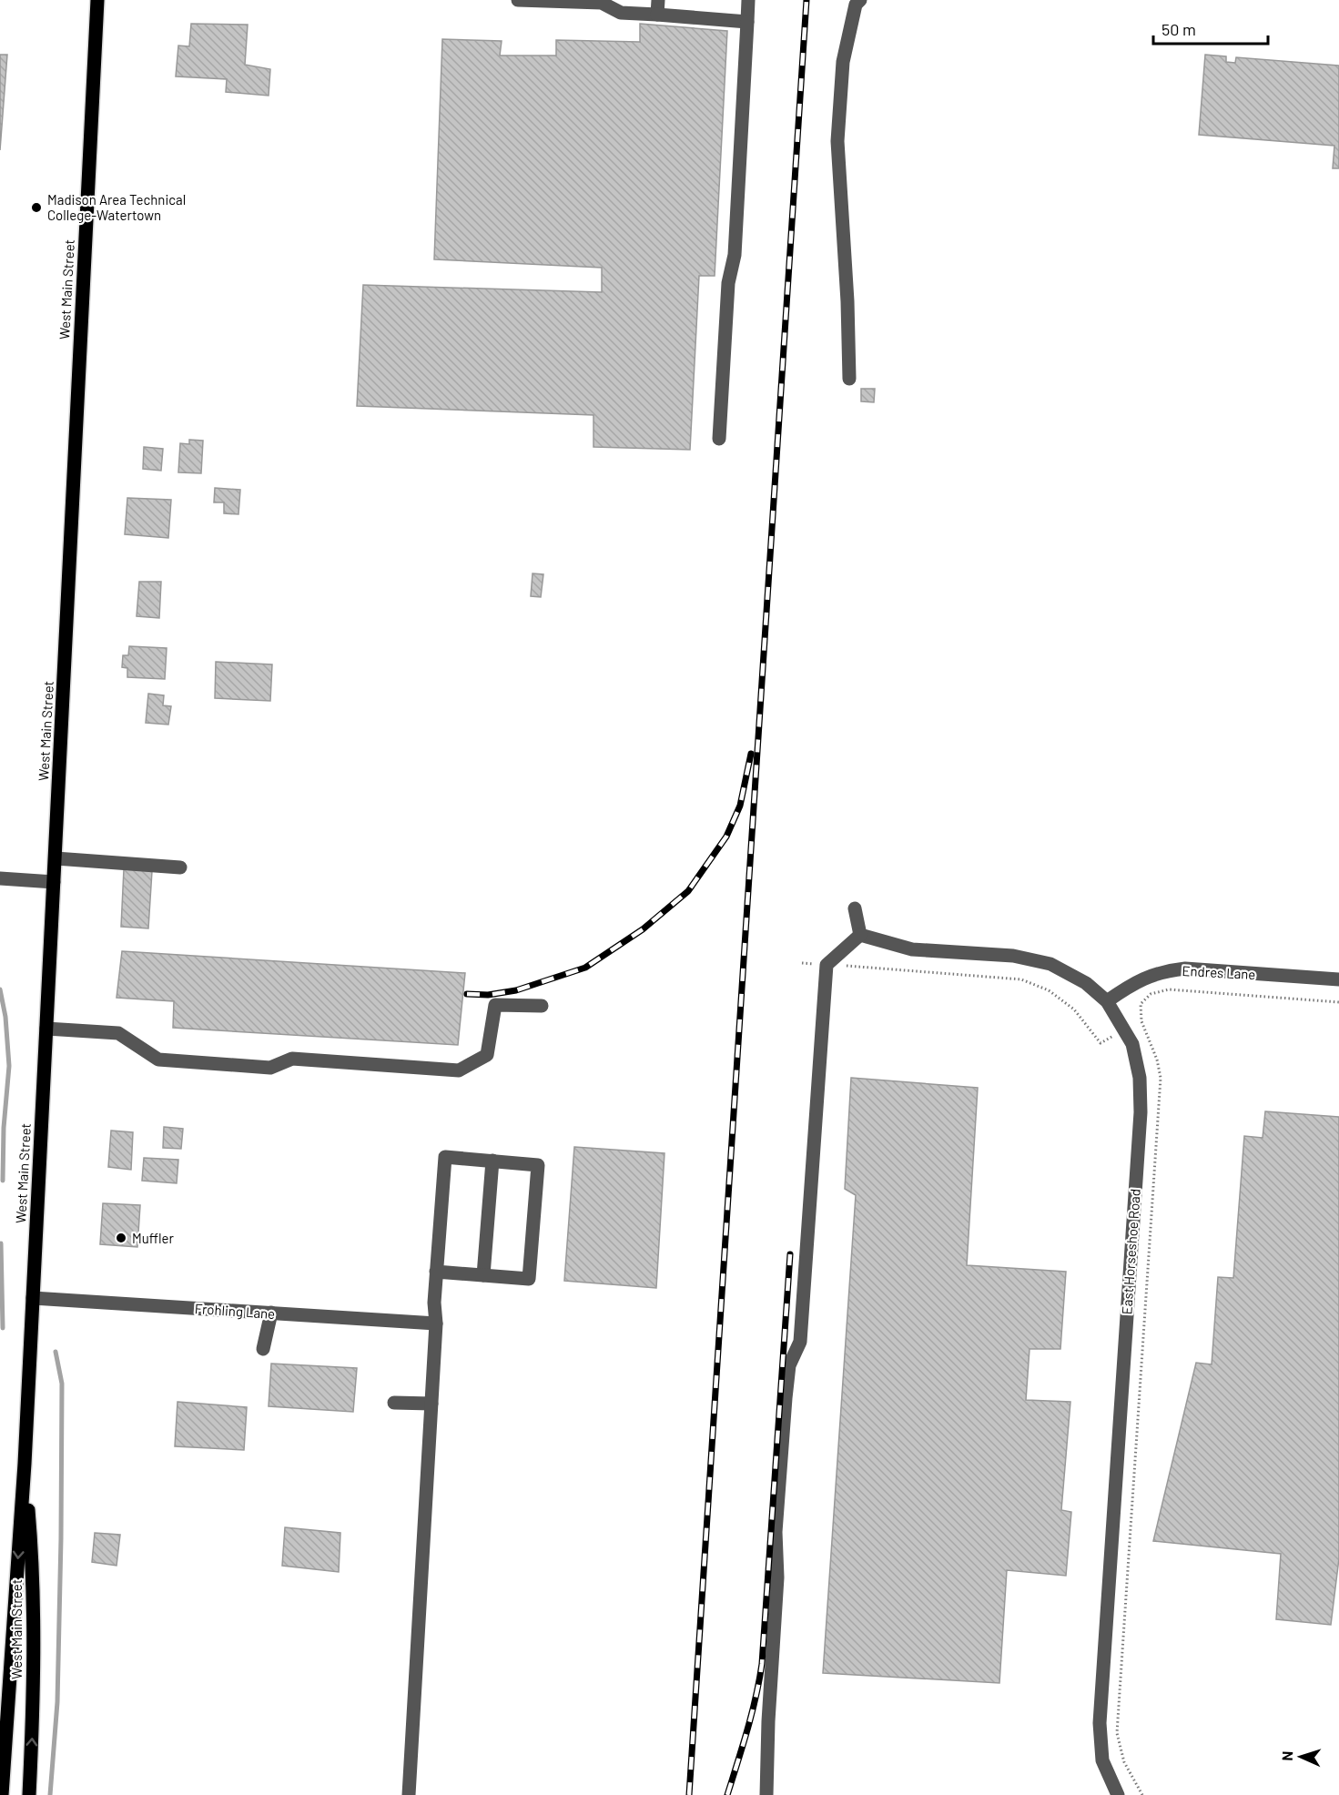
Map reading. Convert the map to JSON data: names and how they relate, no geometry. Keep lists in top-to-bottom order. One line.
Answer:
{"streets":{"main road":["West Main Street"],"street":["Endres Lane","East Horseshoe Road","Frohling Lane"]},"crossings":[["West Main Street","Frohling Lane"],["Endres Lane","East Horseshoe Road"]],"places":["Madison Area Technical College-Watertown","Muffler"],"scale_bar":"50 m","north":"left"}
